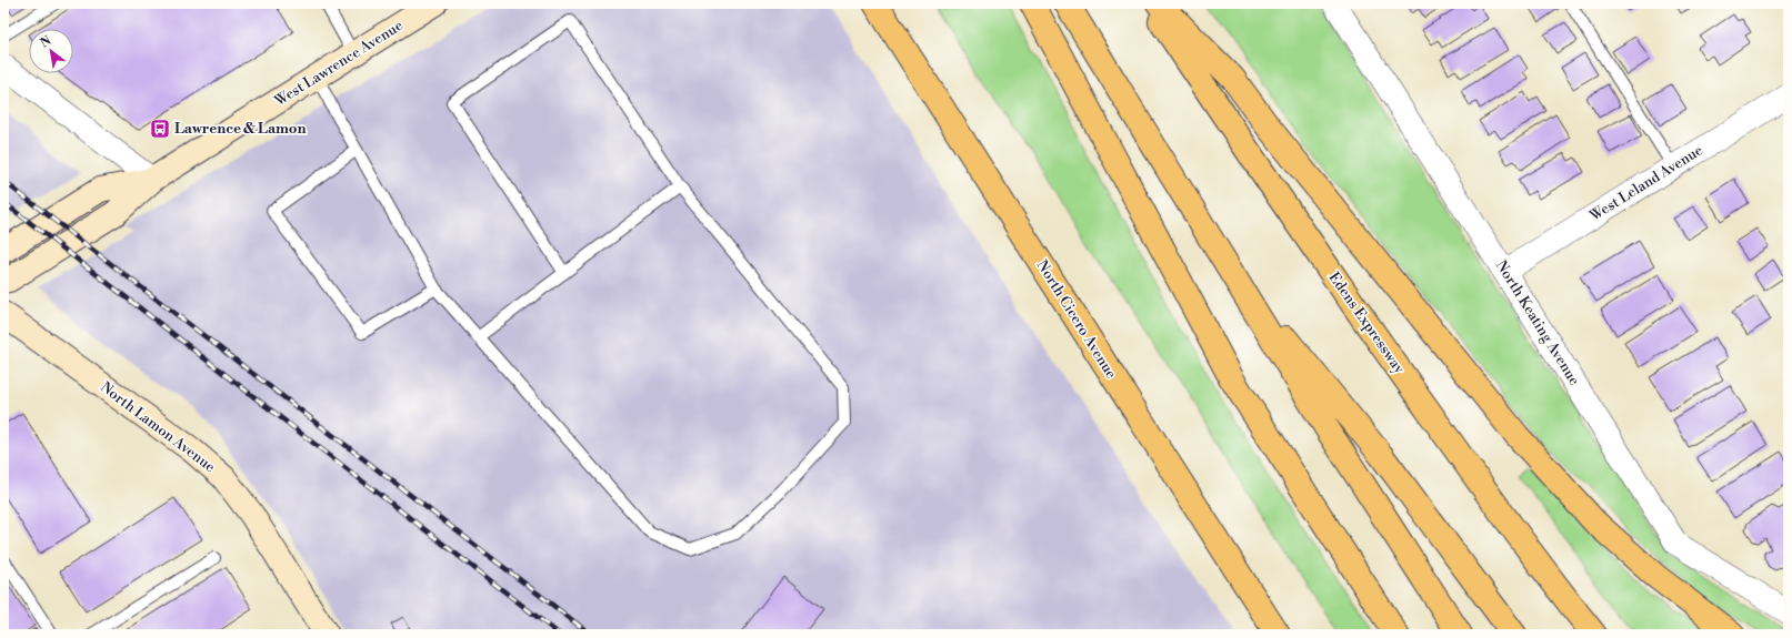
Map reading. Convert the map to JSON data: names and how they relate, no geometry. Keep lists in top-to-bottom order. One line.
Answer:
{"streets":{"main road":["West Lawrence Avenue","North Cicero Avenue","Edens Expressway","North Lamon Avenue"],"street":["West Leland Avenue","North Keating Avenue"]},"crossings":[["West Leland Avenue","North Keating Avenue"]],"places":{"bus stop":["Lawrence & Lamon"]},"north":"top left"}
